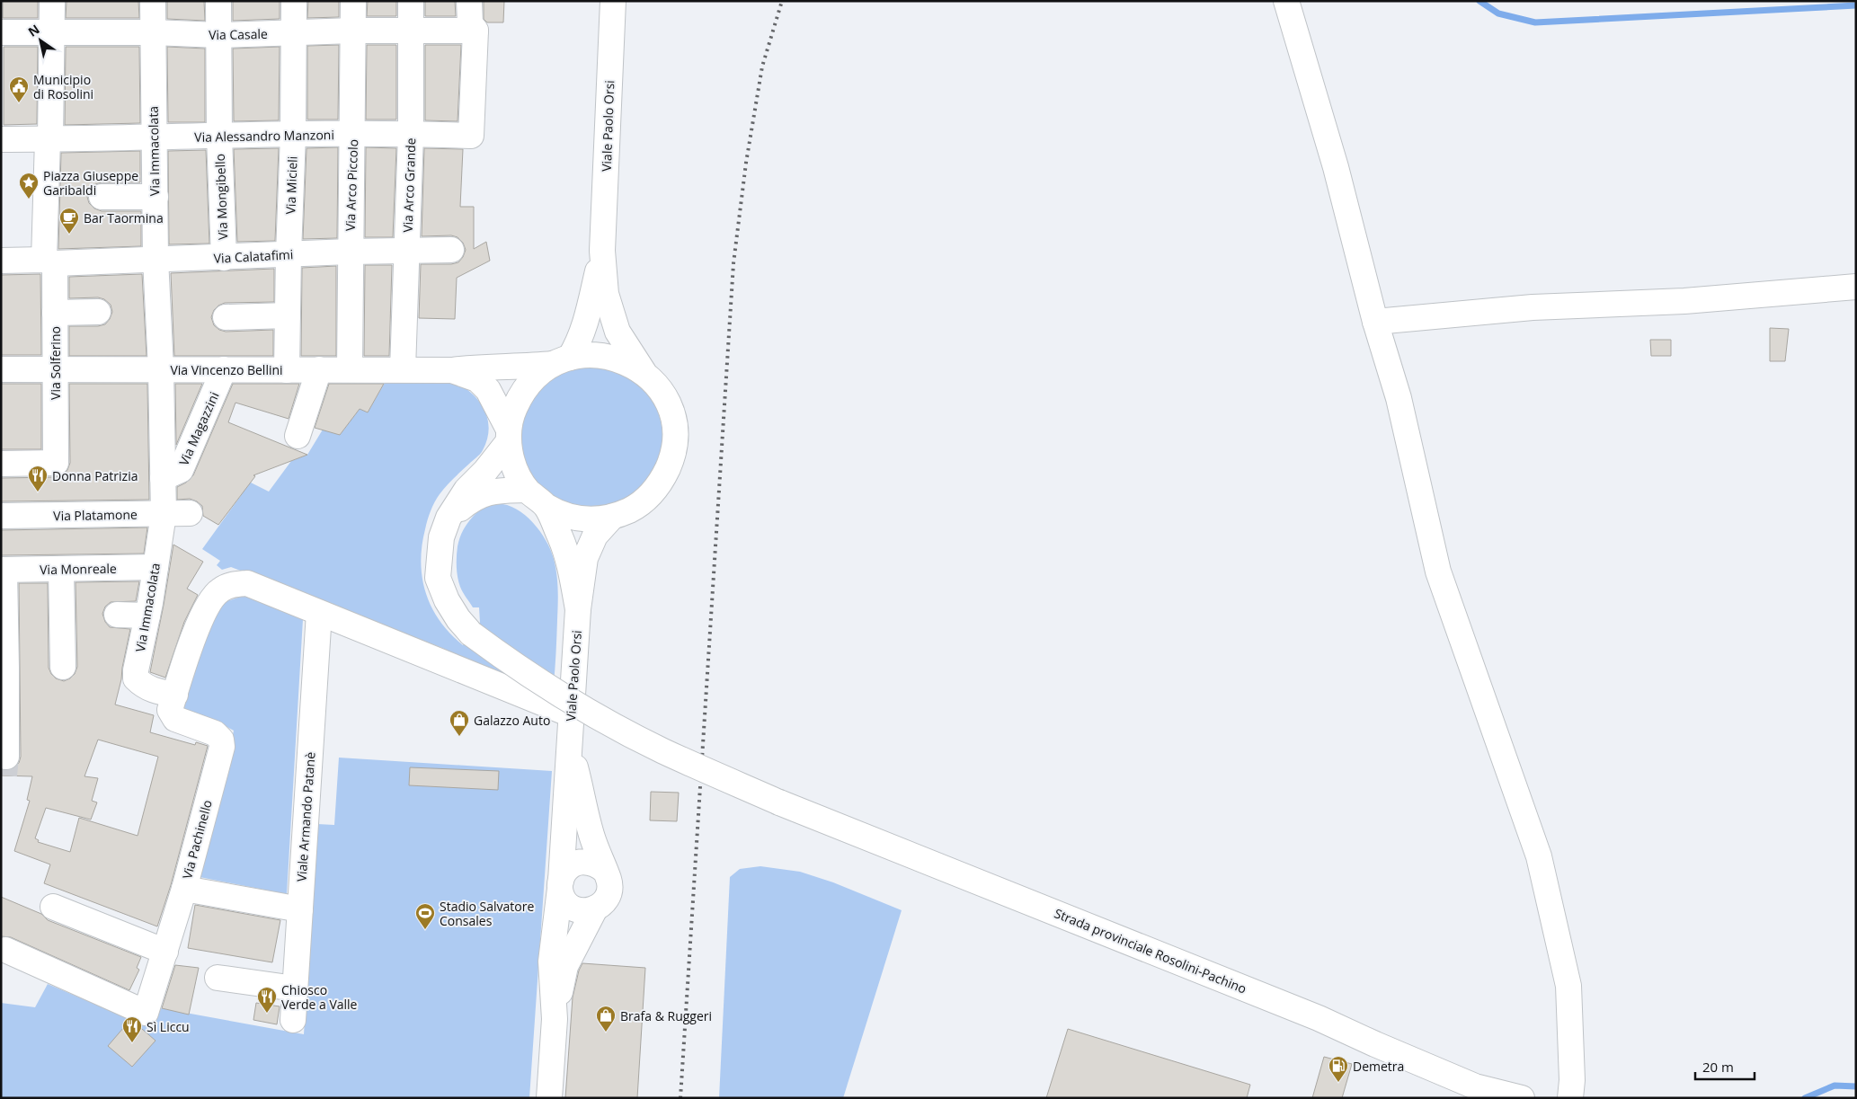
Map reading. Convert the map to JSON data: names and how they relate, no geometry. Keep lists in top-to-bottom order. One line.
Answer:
{"streets":{"street":["Via Casale","Viale Paolo Orsi","Via Alessandro Manzoni","Via Immacolata","Via Micieli","Via Arco Piccolo","Via Arco Grande","Via Mongibello","Via Calatafimi","Via Solferino","Via Vincenzo Bellini","Via Magazzini","Via Platamone","Via Monreale","Viale Armando Patanè","Via Pachinello","Strada provinciale Rosolini-Pachino"]},"crossings":[["Via Casale","Via Alessandro Manzoni"],["Via Casale","Via Immacolata"],["Via Casale","Via Micieli"],["Via Casale","Via Arco Piccolo"],["Via Casale","Via Arco Grande"],["Via Casale","Via Mongibello"],["Via Alessandro Manzoni","Via Immacolata"],["Via Alessandro Manzoni","Via Micieli"],["Via Alessandro Manzoni","Via Arco Piccolo"],["Via Alessandro Manzoni","Via Arco Grande"],["Via Alessandro Manzoni","Via Mongibello"],["Via Alessandro Manzoni","Via Solferino"],["Via Immacolata","Via Calatafimi"],["Via Immacolata","Via Vincenzo Bellini"],["Via Immacolata","Via Magazzini"],["Via Immacolata","Via Platamone"],["Via Immacolata","Via Monreale"],["Via Immacolata","Via Pachinello"],["Via Micieli","Via Calatafimi"],["Via Micieli","Via Vincenzo Bellini"],["Via Arco Piccolo","Via Calatafimi"],["Via Arco Piccolo","Via Vincenzo Bellini"],["Via Arco Grande","Via Calatafimi"],["Via Arco Grande","Via Vincenzo Bellini"],["Via Mongibello","Via Calatafimi"],["Via Calatafimi","Via Solferino"],["Via Solferino","Via Vincenzo Bellini"],["Via Vincenzo Bellini","Via Magazzini"]],"places":{"public building":["Municipio di Rosolini"],"place":["Piazza Giuseppe Garibaldi"],"cafe":["Bar Taormina"],"restaurant":["Donna Patrizia","Chiosco Verde a Valle","Sì Liccu"],"shop":["Galazzo Auto","Brafa & Ruggeri"],"sports":["Stadio Salvatore Consales"],"fuel station":["Demetra"]},"scale_bar":"20 m","north":"top left"}
